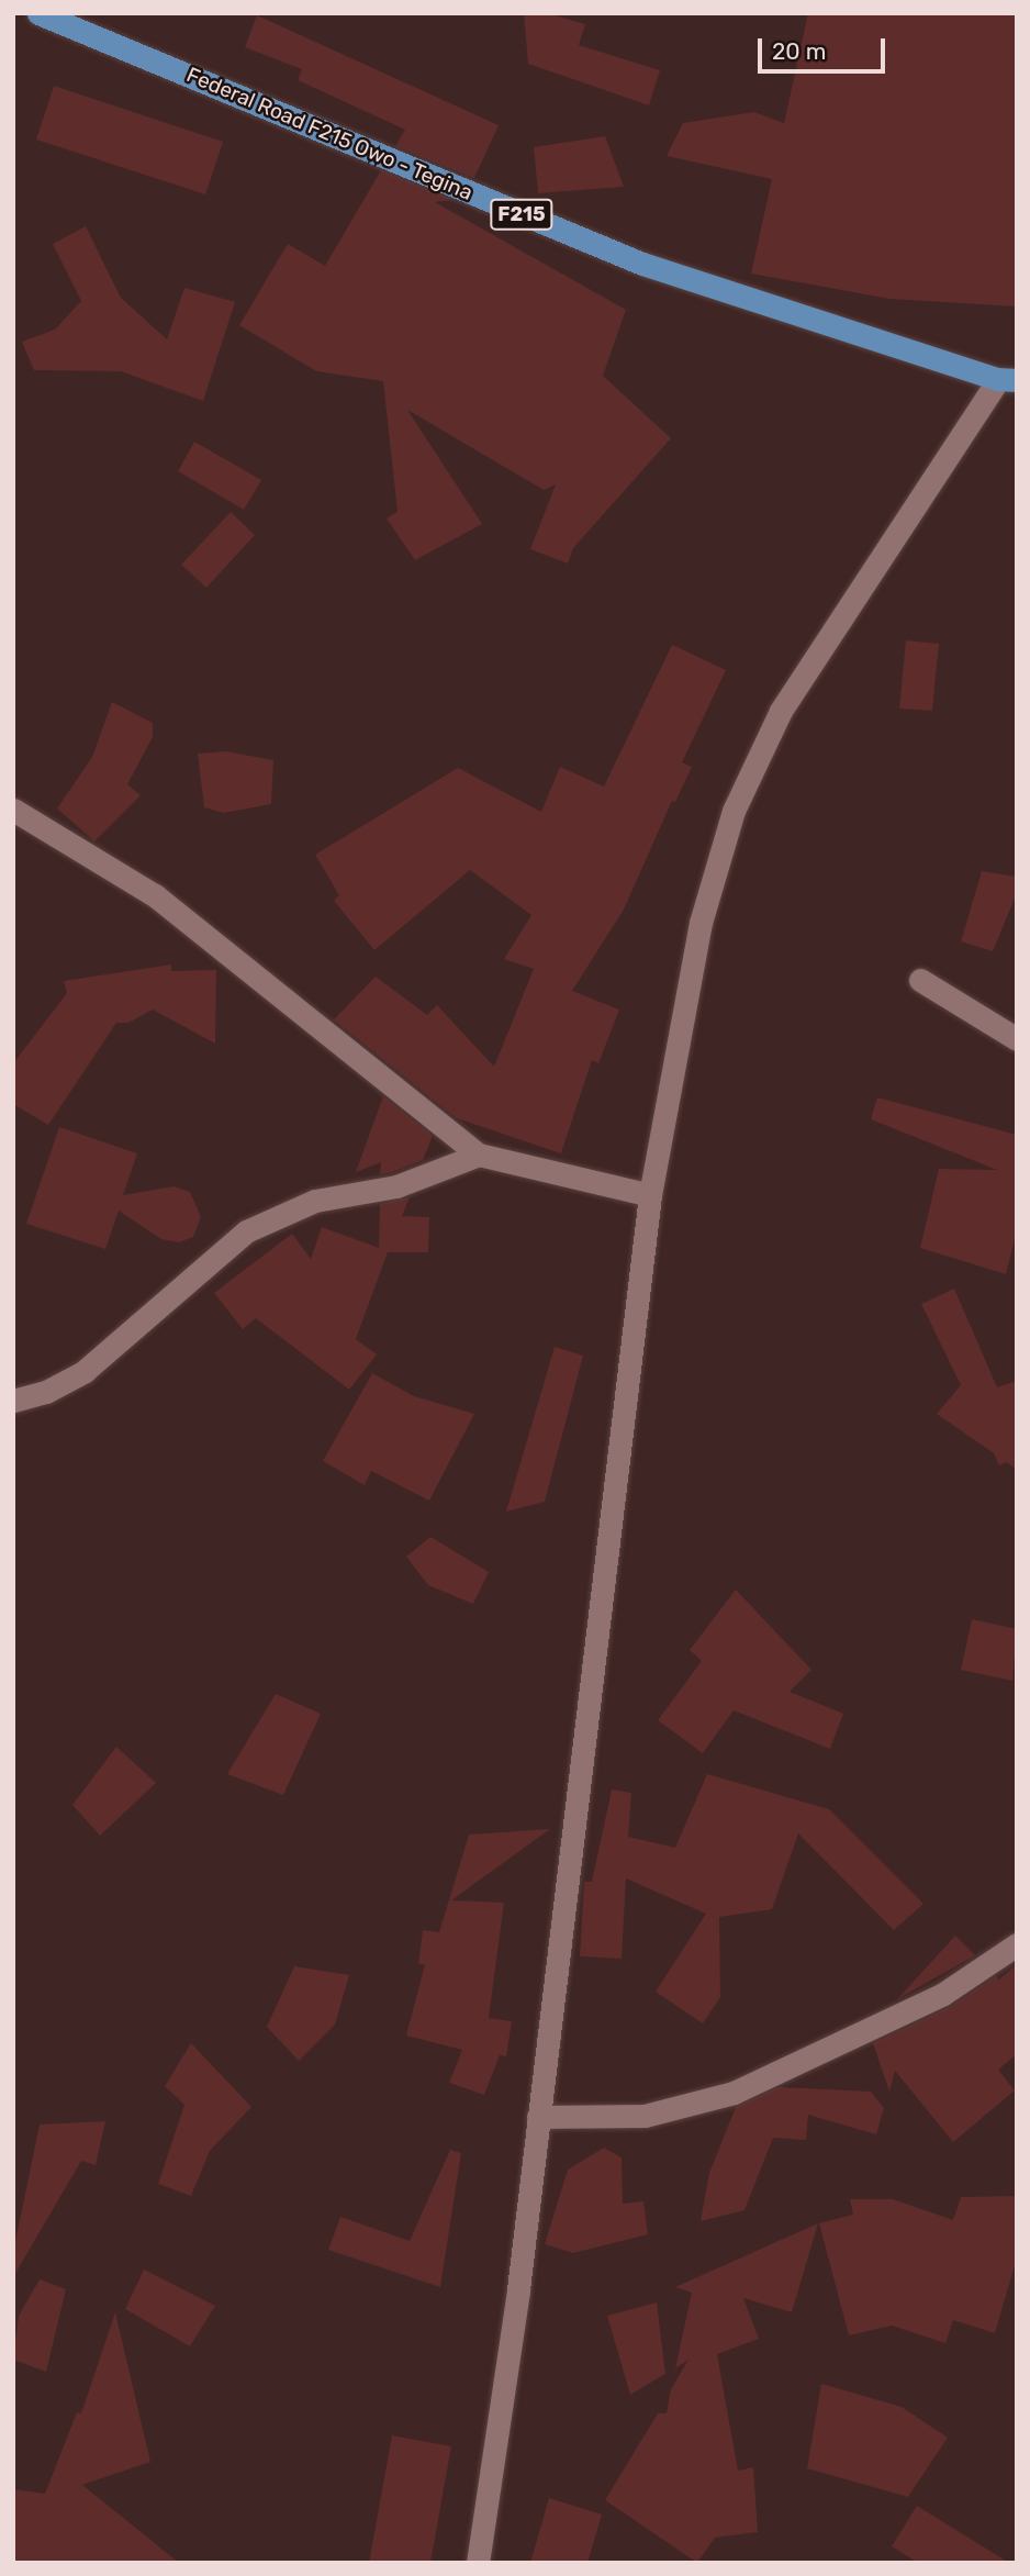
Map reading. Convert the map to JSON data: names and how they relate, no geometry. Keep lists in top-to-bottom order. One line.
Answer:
{"streets":{"main road":["Federal Road F215 Owo - Tegina","F215"]},"scale_bar":"20 m"}
